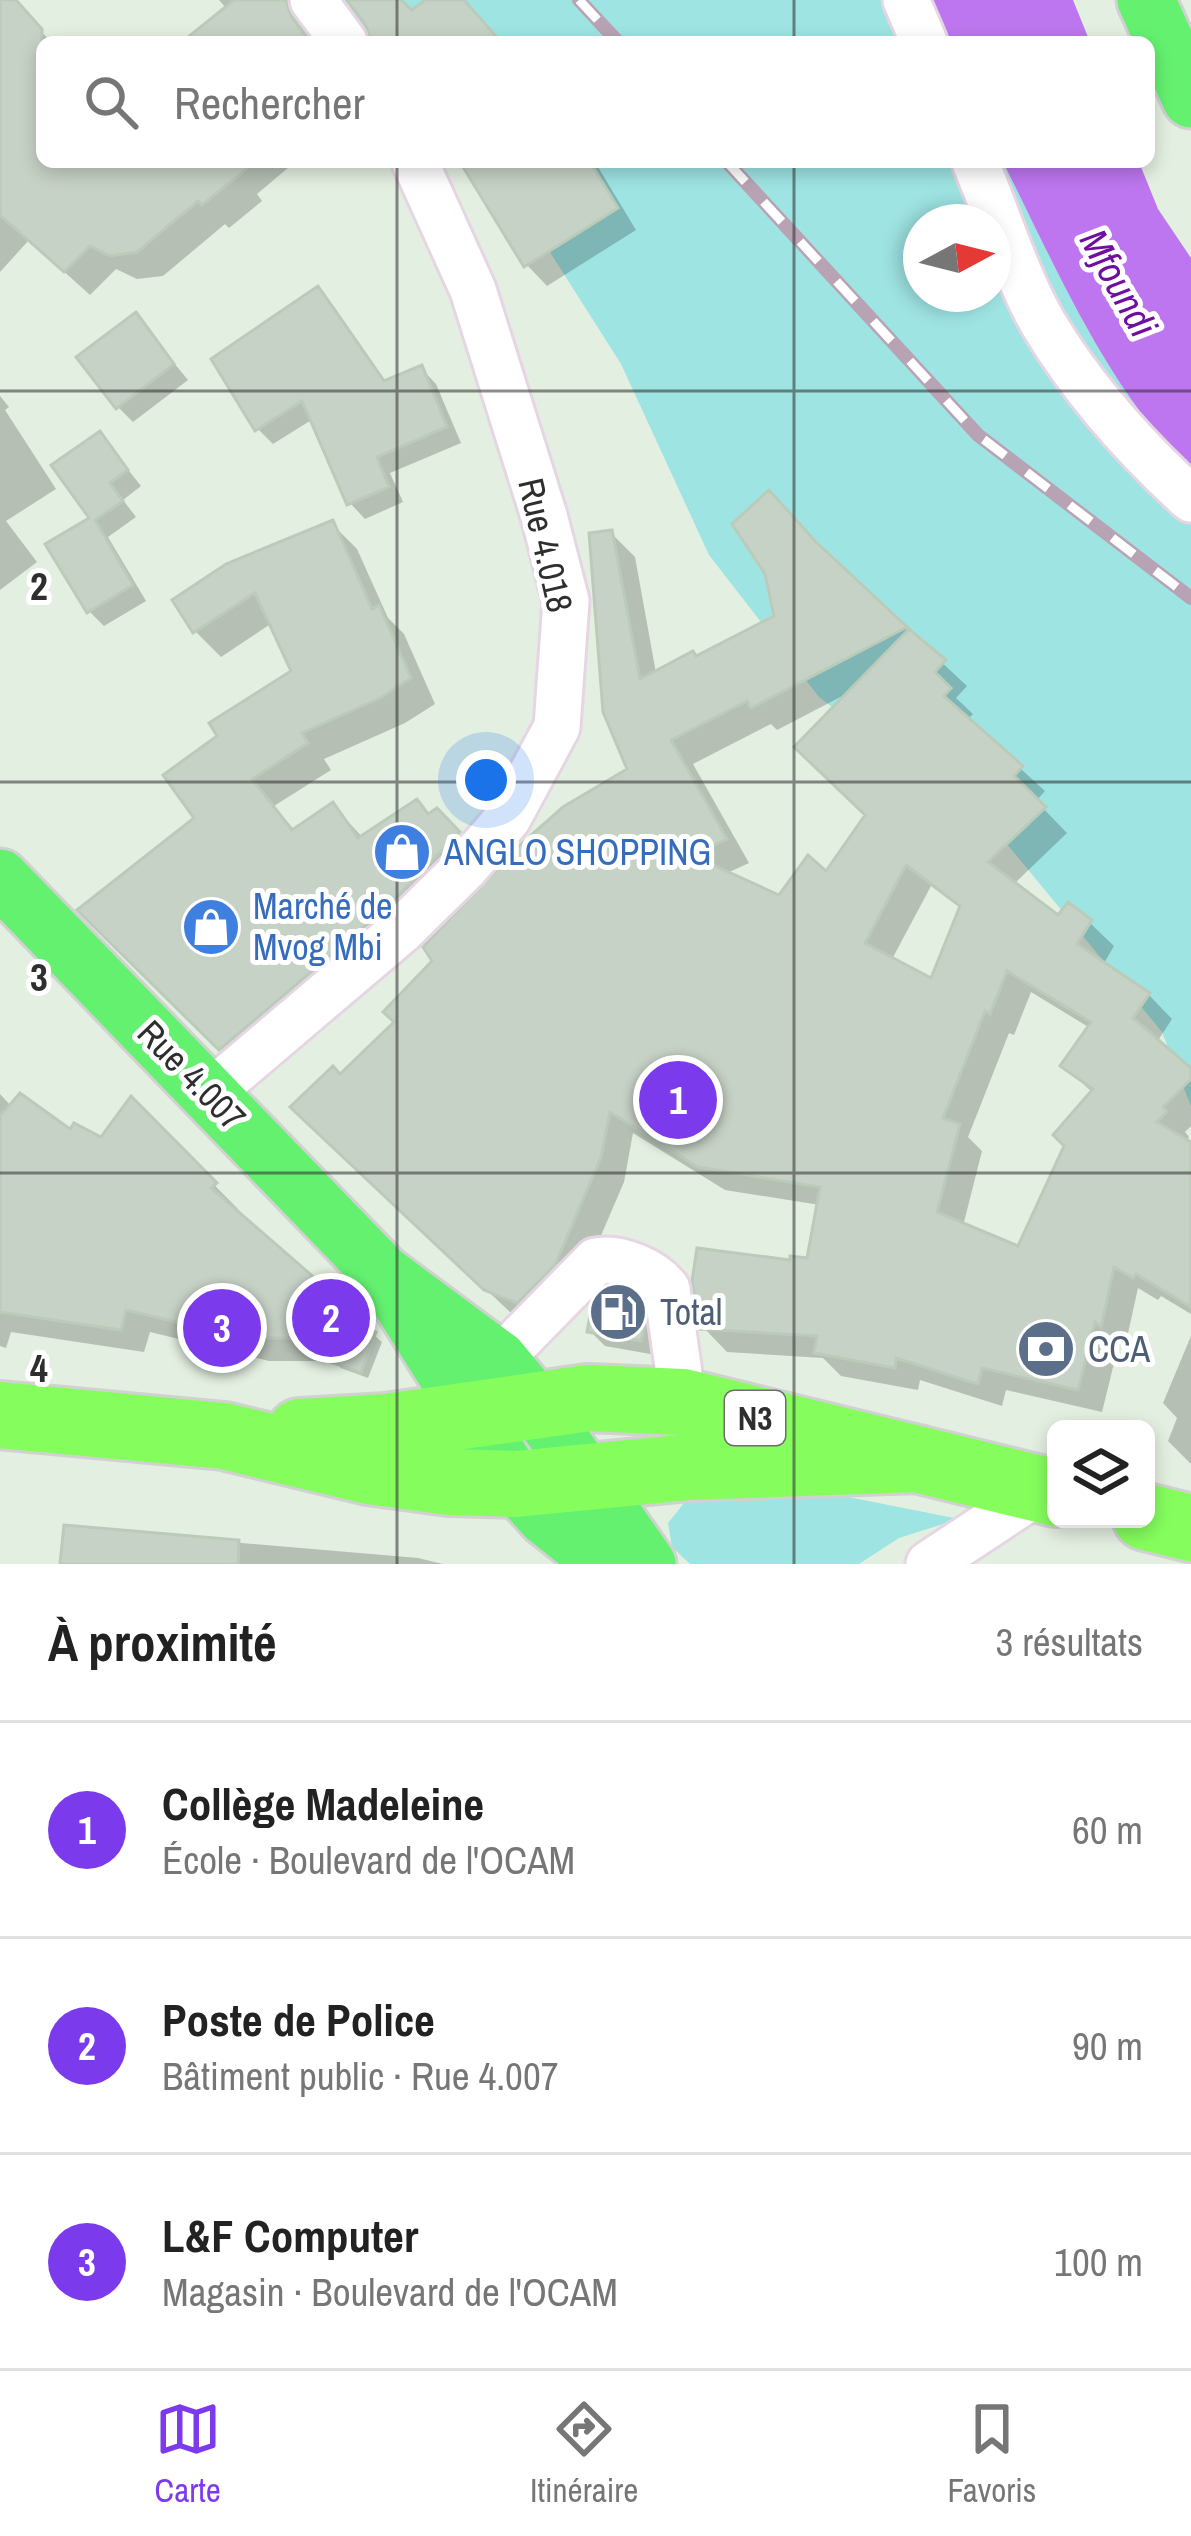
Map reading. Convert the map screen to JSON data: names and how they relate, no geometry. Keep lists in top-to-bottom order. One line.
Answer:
{"streets":{"highway":["N3"],"main road":["Rue 4.007"],"street":["Rue 4.018"]},"crossings":[["Rue 4.018","Rue 4.007"],["Rue 4.007","N3"]],"water":["Mfoundi"],"places":{"shop":["ANGLO SHOPPING","Marché de Mvog Mbi"],"fuel station":["Total"],"bank":["CCA"]},"north":"right","page":{"search":"Rechercher","pins":["1","2","3"],"heading":["À proximité","3 résultats"],"list":[{"mark":"1","name":"Collège Madeleine","note":"École · Boulevard de l'OCAM","value":"60 m"},{"mark":"2","name":"Poste de Police","note":"Bâtiment public · Rue 4.007","value":"90 m"},{"mark":"3","name":"L&F Computer","note":"Magasin · Boulevard de l'OCAM","value":"100 m"}],"nav":["Carte","Itinéraire","Favoris"]},"grid":{"rows":["2","3","4"]}}
